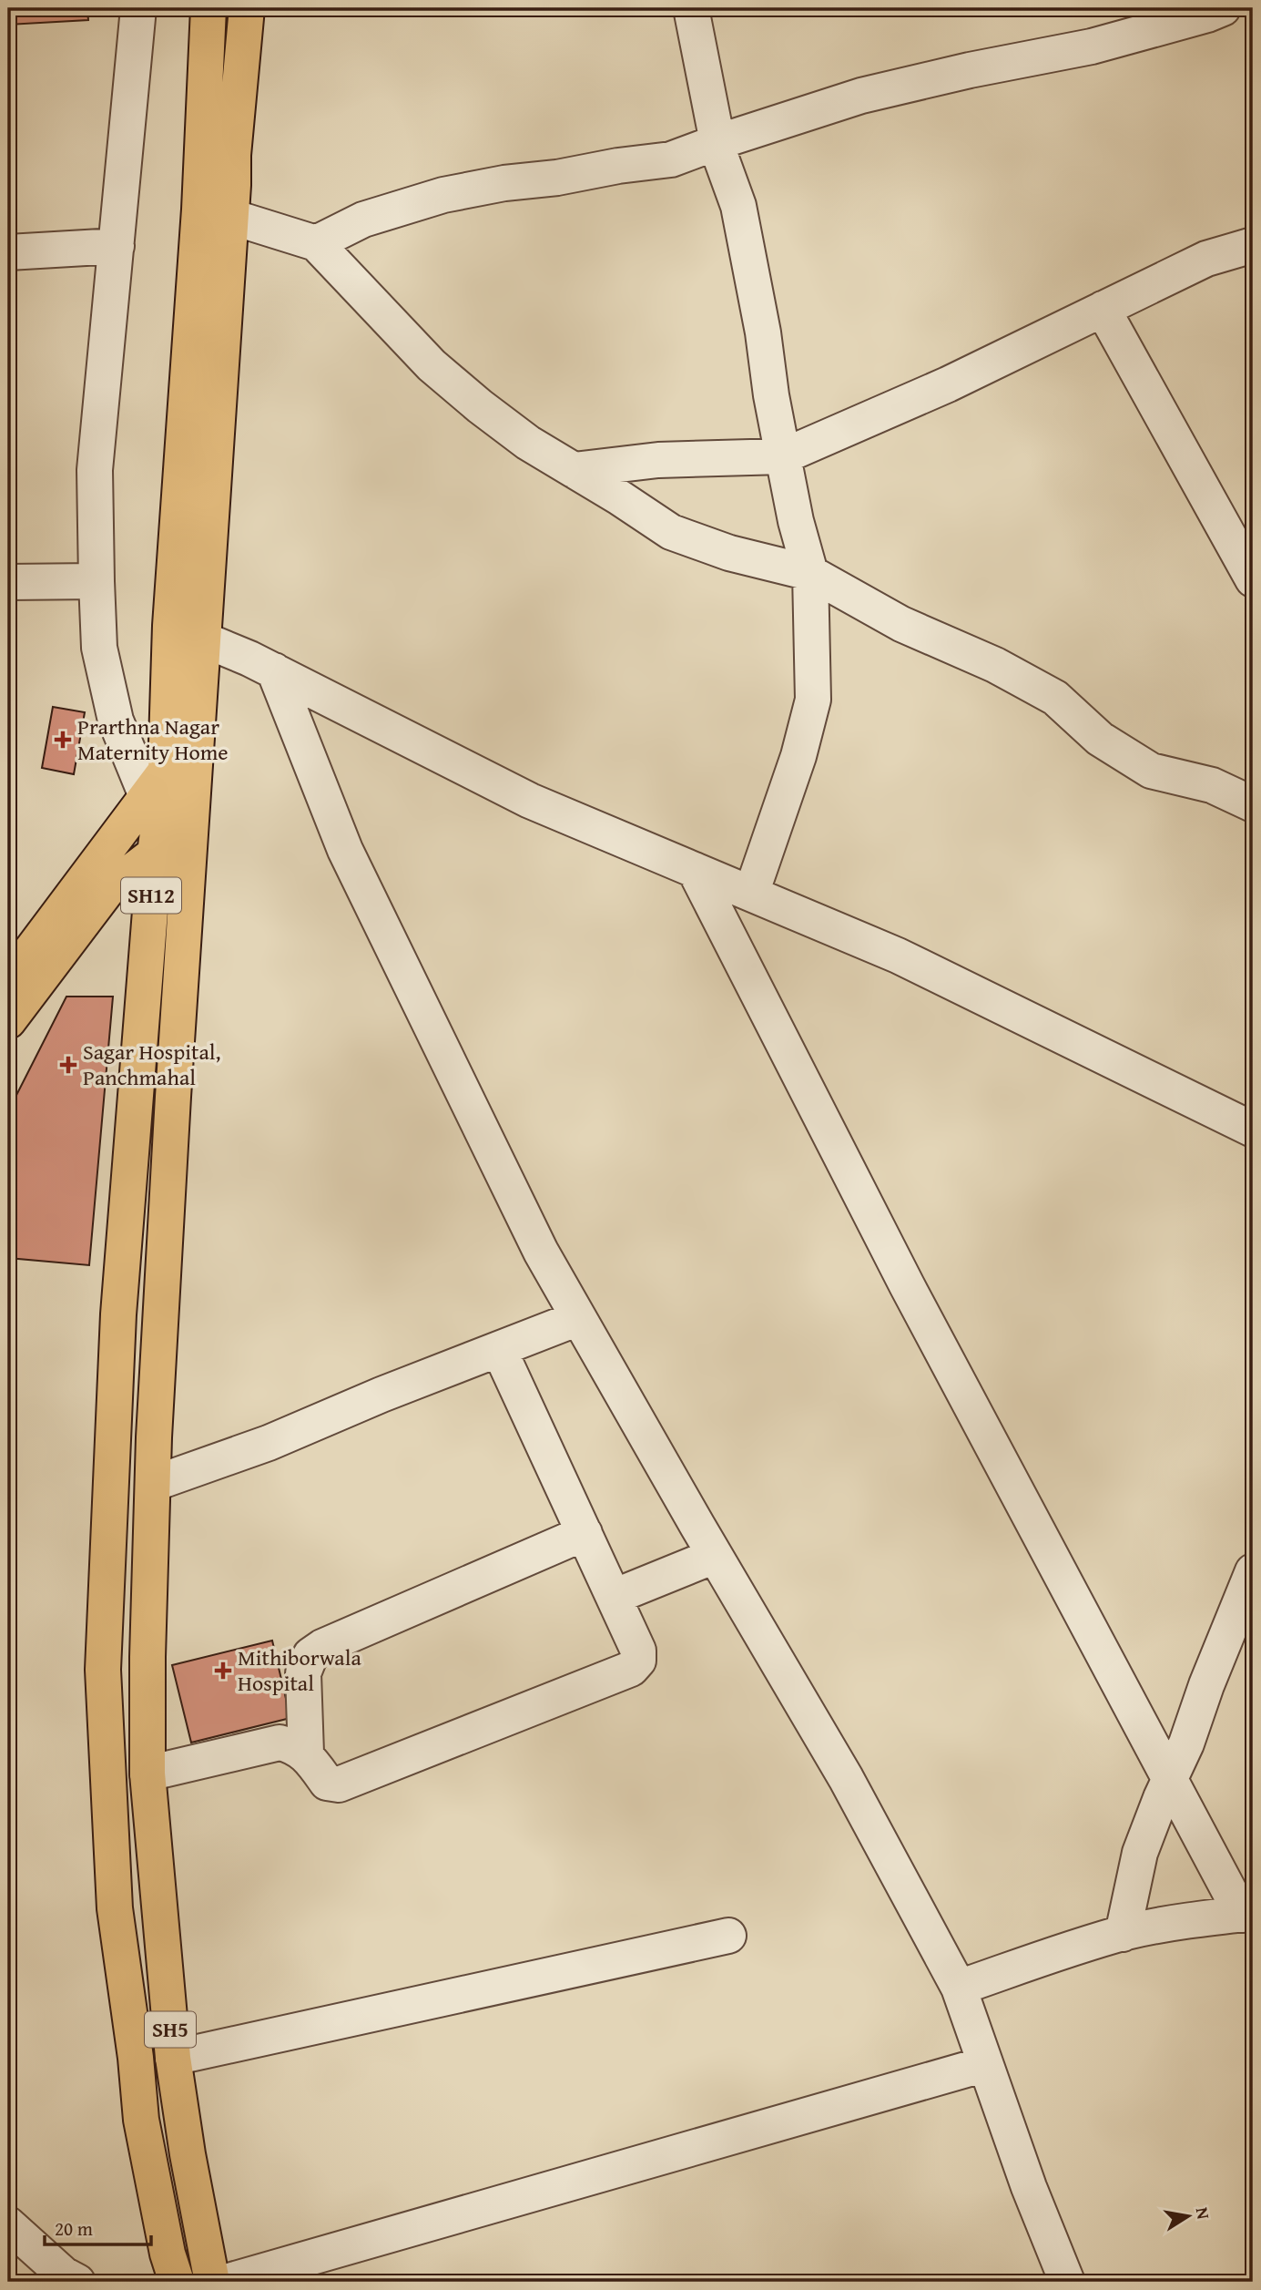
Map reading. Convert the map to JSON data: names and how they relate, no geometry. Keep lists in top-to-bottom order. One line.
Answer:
{"streets":{"main road":["SH12","SH5"]},"places":{"health":["Prarthna Nagar Maternity Home","Sagar Hospital, Panchmahal","Mithiborwala Hospital"]},"scale_bar":"20 m","north":"right"}
